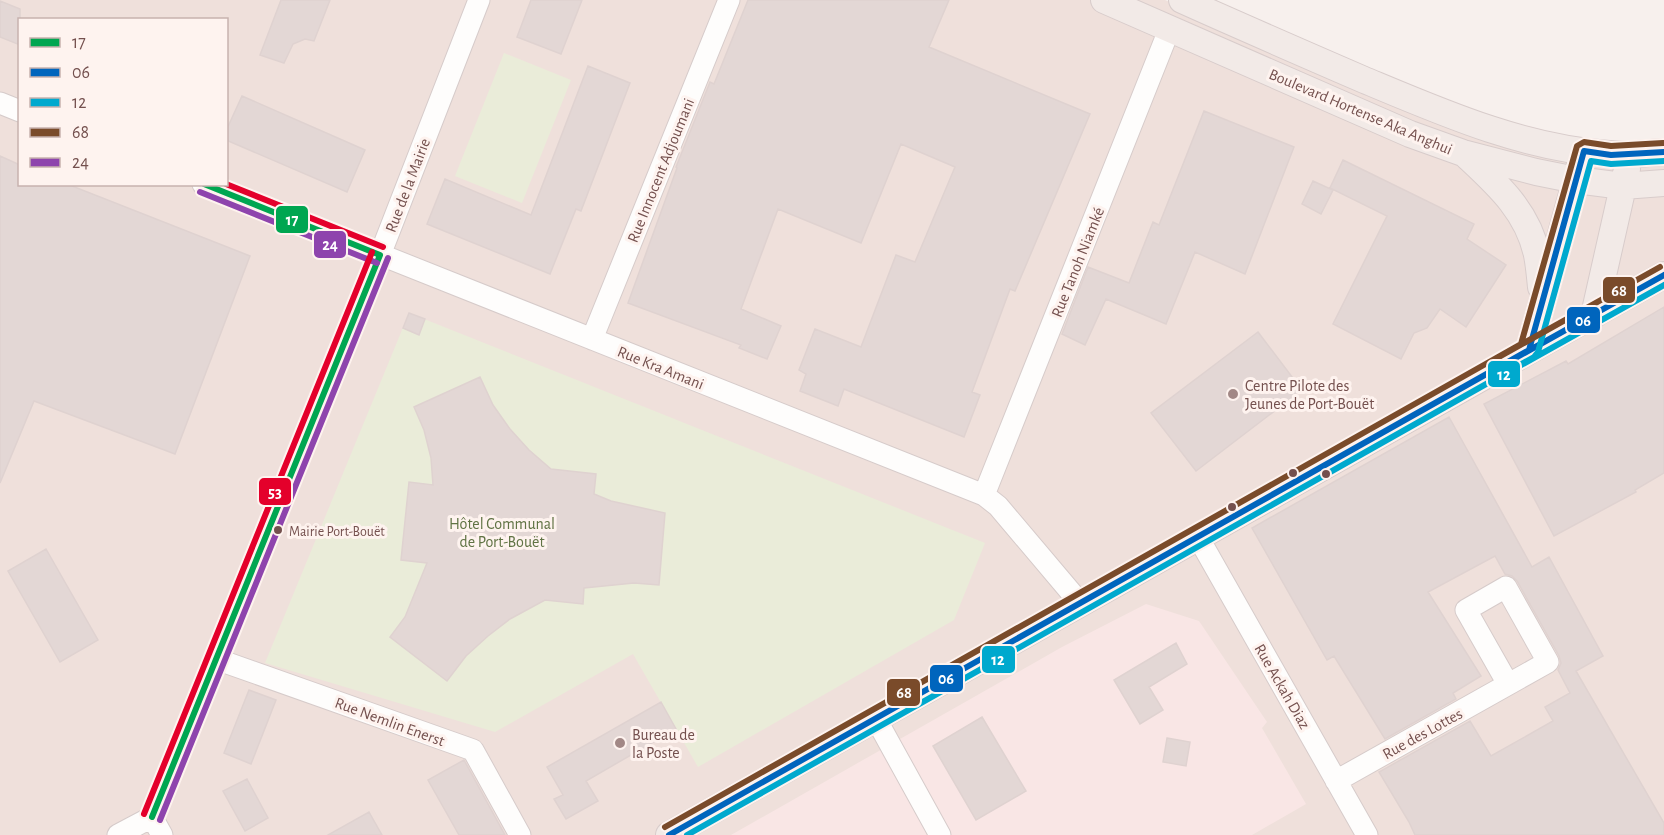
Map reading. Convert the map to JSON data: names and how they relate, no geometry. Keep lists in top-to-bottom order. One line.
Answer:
{"streets":{"main road":["Boulevard Hortense Aka Anghui"],"street":["Rue Innocent Adjoumani","Rue de la Mairie","Rue Tanoh Niamké","Rue Kra Amani","Rue Ackah Diaz","Rue Nemlin Enerst","Rue des Lottes"]},"crossings":[["Boulevard Hortense Aka Anghui","Rue Tanoh Niamké"],["Rue Innocent Adjoumani","Rue Kra Amani"],["Rue de la Mairie","Rue Kra Amani"],["Rue de la Mairie","Rue Nemlin Enerst"],["Rue Tanoh Niamké","Rue Kra Amani"],["Rue Ackah Diaz","Rue des Lottes"]],"parks":["Hôtel Communal de Port-Bouët"],"places":["Centre Pilote des Jeunes de Port-Bouët","Mairie Port-Bouët","Bureau de la Poste"],"lines":["transit line 68","transit line 06","transit line 12","transit line 53","transit line 17","transit line 24"],"legend":["17","06","12","68","24"]}
